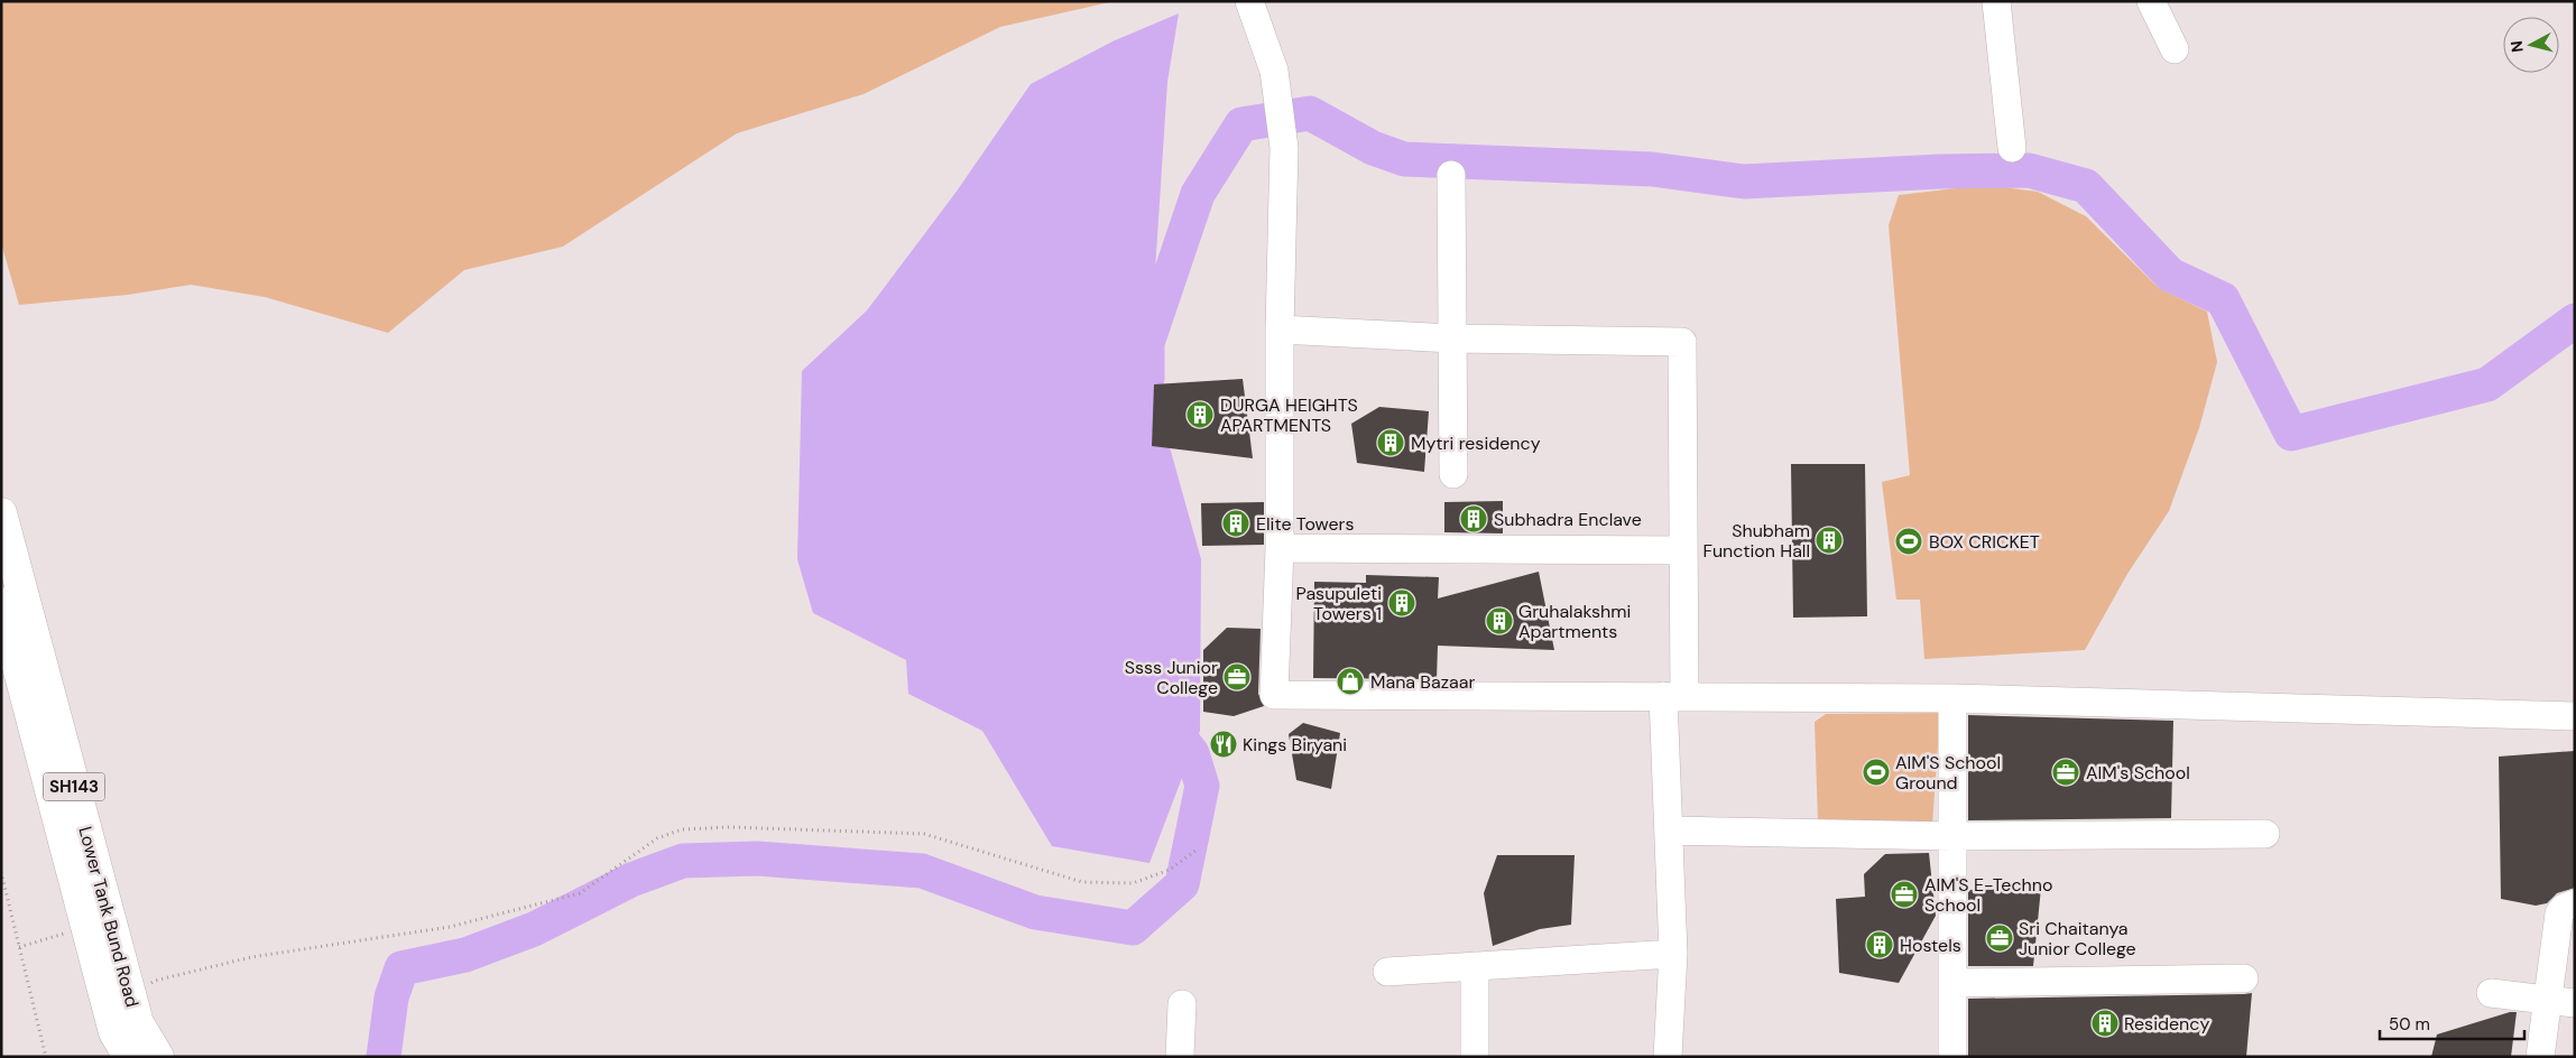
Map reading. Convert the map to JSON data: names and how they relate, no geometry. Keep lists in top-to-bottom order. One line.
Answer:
{"streets":{"main road":["SH143","Lower Tank Bund Road"]},"places":{"building":["DURGA HEIGHTS APARTMENTS","Mytri residency","Subhadra Enclave","Elite Towers","Shubham Function Hall","Pasupuleti Towers 1","Gruhalakshmi Apartments","Hostels","Residency"],"sports":["BOX CRICKET","AIM'S School Ground"],"office":["Ssss Junior College","AIM's School","AIM'S E-Techno School","Sri Chaitanya Junior College"],"shop":["Mana Bazaar"],"restaurant":["Kings Biryani"]},"scale_bar":"50 m","north":"left"}
